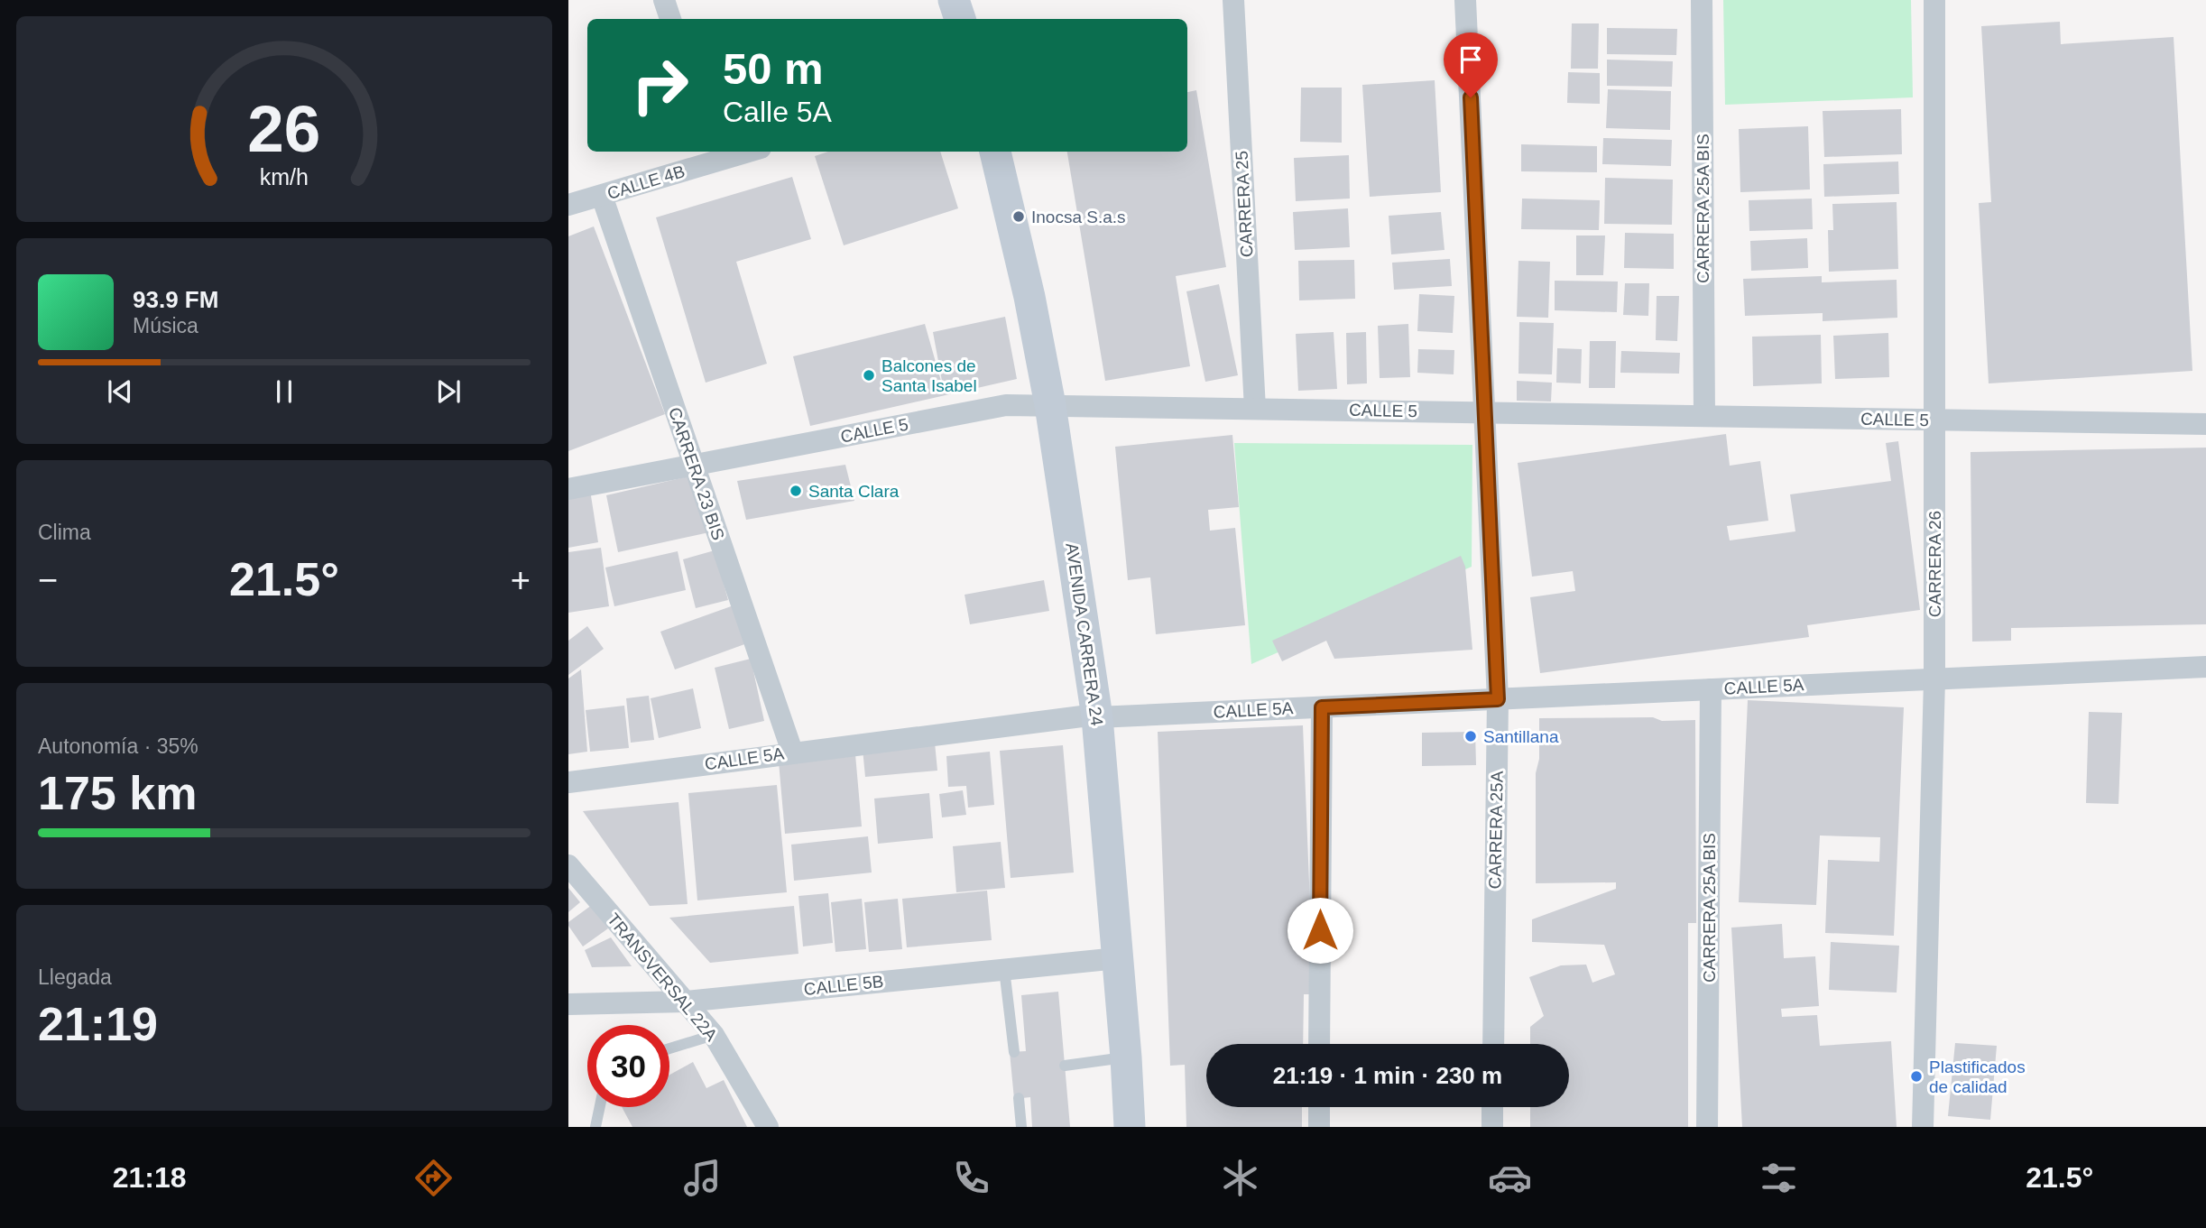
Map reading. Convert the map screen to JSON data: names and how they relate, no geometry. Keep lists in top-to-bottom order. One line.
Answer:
{"streets":{"main road":["AVENIDA CARRERA 24"],"street":["CALLE 4B","CARRERA 25","CARRERA 25A BIS","CALLE 5","CARRERA 23 BIS","CARRERA 26","CALLE 5A","CARRERA 25A","TRANSVERSAL 22A","CALLE 5B"]},"crossings":[["CALLE 4B","CARRERA 23 BIS"],["CARRERA 25","CALLE 5"],["CARRERA 25A BIS","CALLE 5"],["CARRERA 25A BIS","CALLE 5A"],["CALLE 5","CARRERA 23 BIS"],["CALLE 5","CARRERA 26"],["CALLE 5","AVENIDA CARRERA 24"],["CALLE 5","CARRERA 25A"],["CARRERA 23 BIS","CALLE 5A"],["CARRERA 26","CALLE 5A"],["AVENIDA CARRERA 24","CALLE 5A"],["AVENIDA CARRERA 24","CALLE 5B"],["CALLE 5A","CARRERA 25A"],["TRANSVERSAL 22A","CALLE 5B"]],"places":["Inocsa S.a.s","Balcones de Santa Isabel","Santa Clara","Santillana","Plastificados de calidad"],"page":{"turn":["50 m","Calle 5A"],"song":["93.9 FM","Música"],"tile":["Clima",["Autonomía · 35%","175 km"],["Llegada","21:19"]],"heat":["−","21.5°","+"],"limit":"30","trip":"21:19 · 1 min · 230 m","tabs":["21:18","21.5°"],"gauge":["26","km/h"]}}
